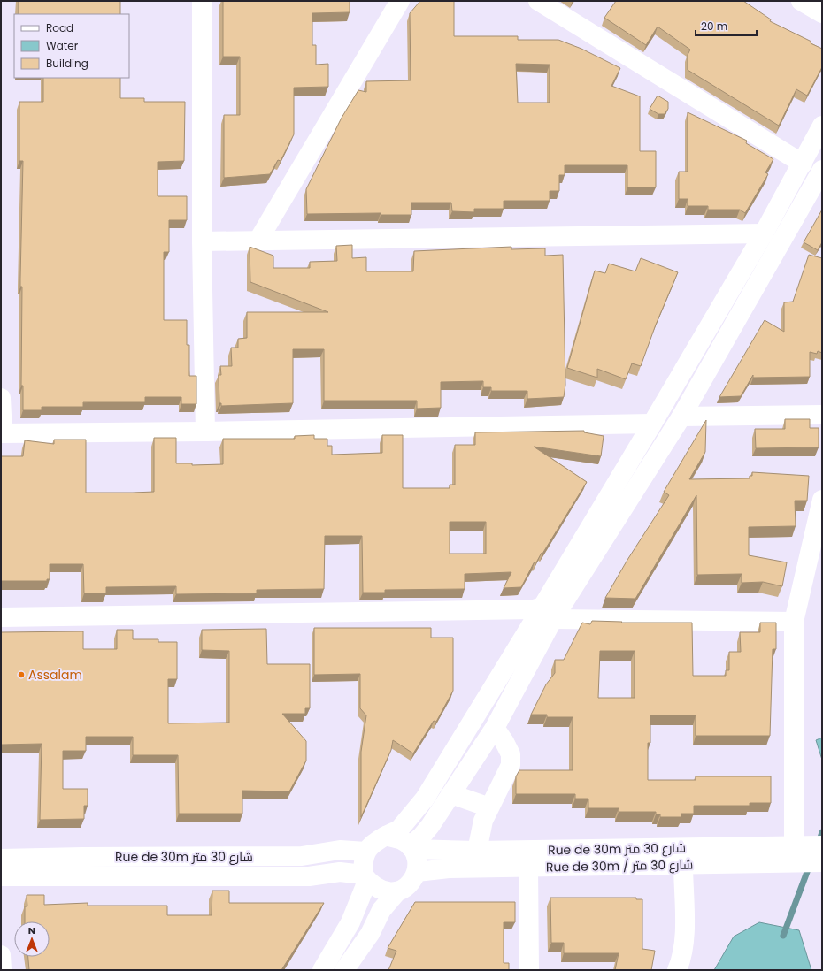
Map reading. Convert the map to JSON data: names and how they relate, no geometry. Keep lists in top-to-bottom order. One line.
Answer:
{"streets":{"street":["Rue de 30m شارع 30 متر","Rue de 30m / شارع 30 متر"]},"crossings":[["Rue de 30m شارع 30 متر","Rue de 30m / شارع 30 متر"]],"places":["Assalam"],"legend":["Road","Water","Building"],"scale_bar":"20 m","north":"top"}
